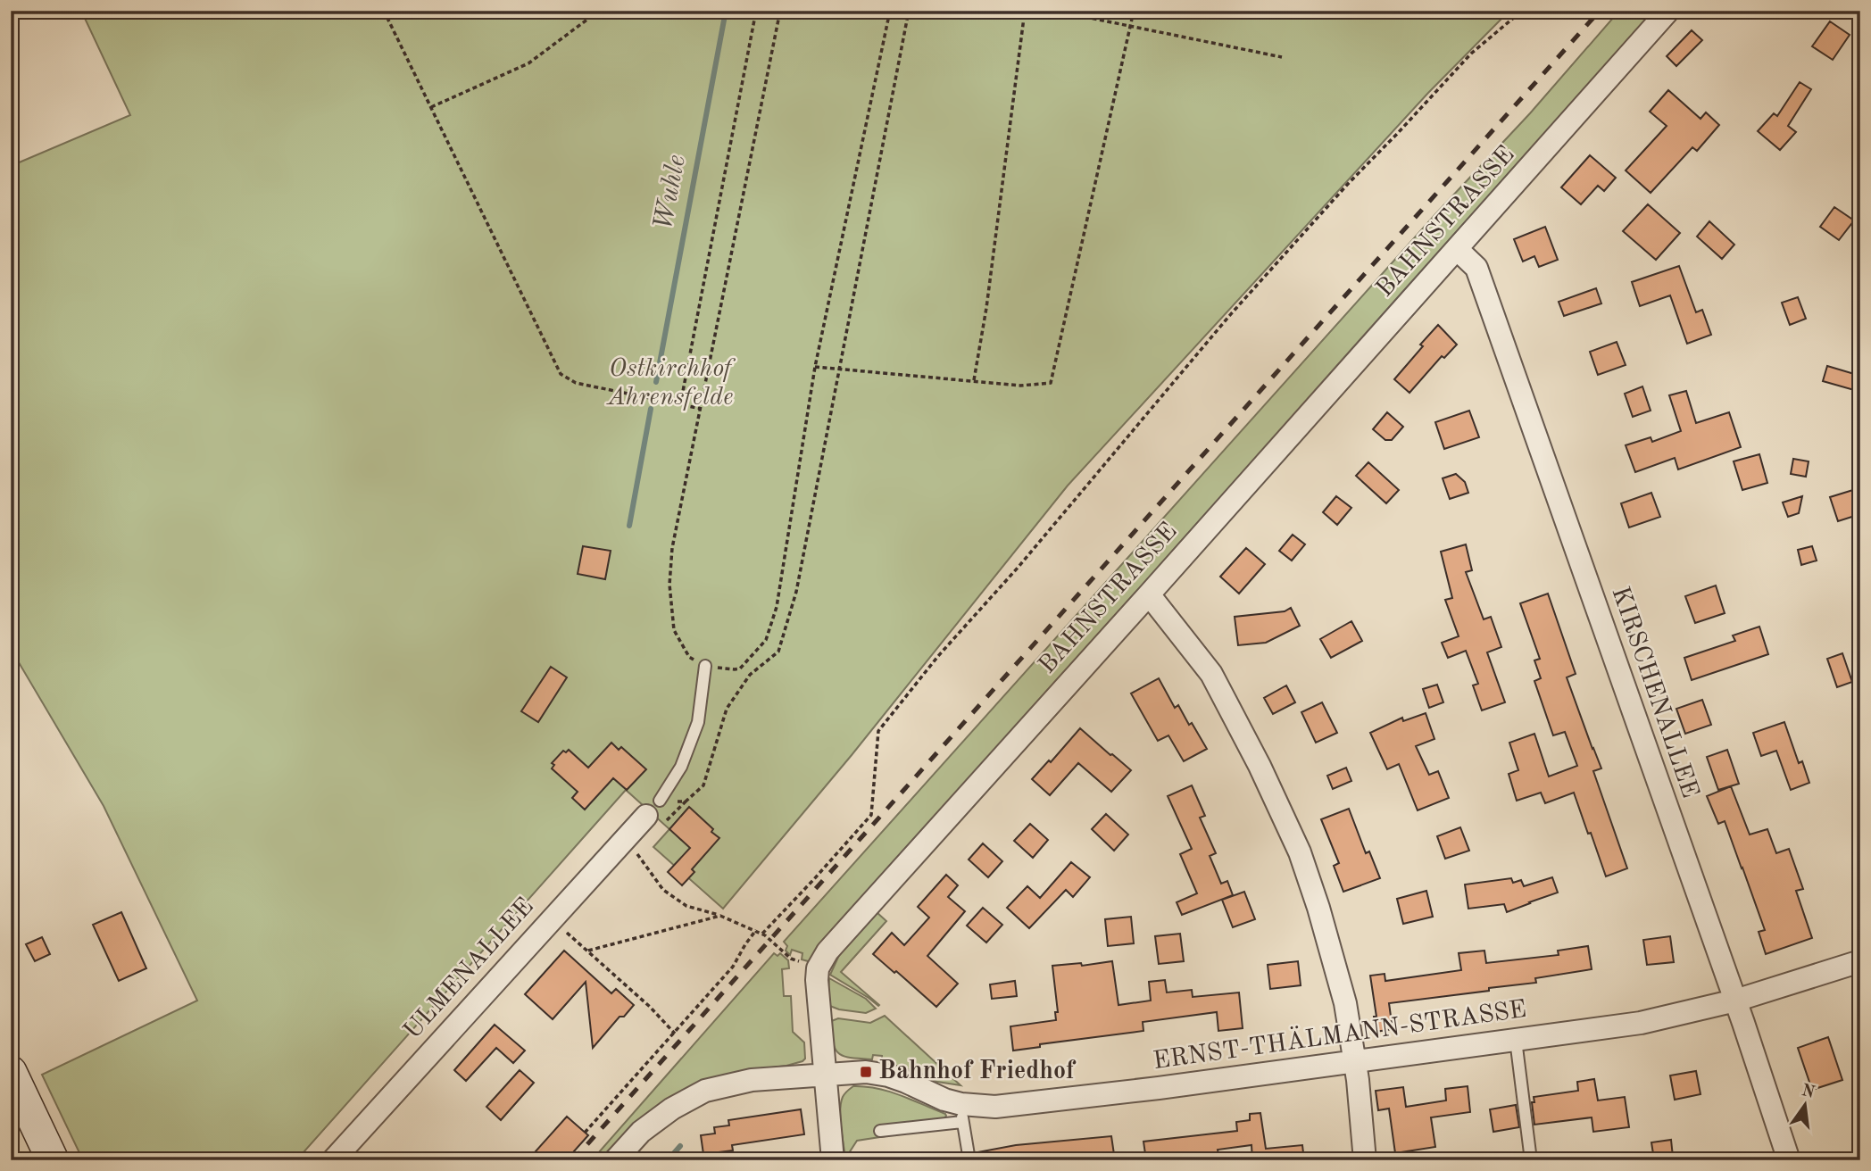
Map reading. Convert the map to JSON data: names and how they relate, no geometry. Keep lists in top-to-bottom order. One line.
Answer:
{"streets":{"street":["BAHNSTRASSE","KIRSCHENALLEE","ULMENALLEE","ERNST-THÄLMANN-STRASSE"]},"crossings":[["BAHNSTRASSE","KIRSCHENALLEE"],["BAHNSTRASSE","ERNST-THÄLMANN-STRASSE"],["KIRSCHENALLEE","ERNST-THÄLMANN-STRASSE"]],"water":["Wuhle"],"parks":["Ostkirchhof Ahrensfelde"],"places":{"transit":["Bahnhof Friedhof"]},"north":"top"}
